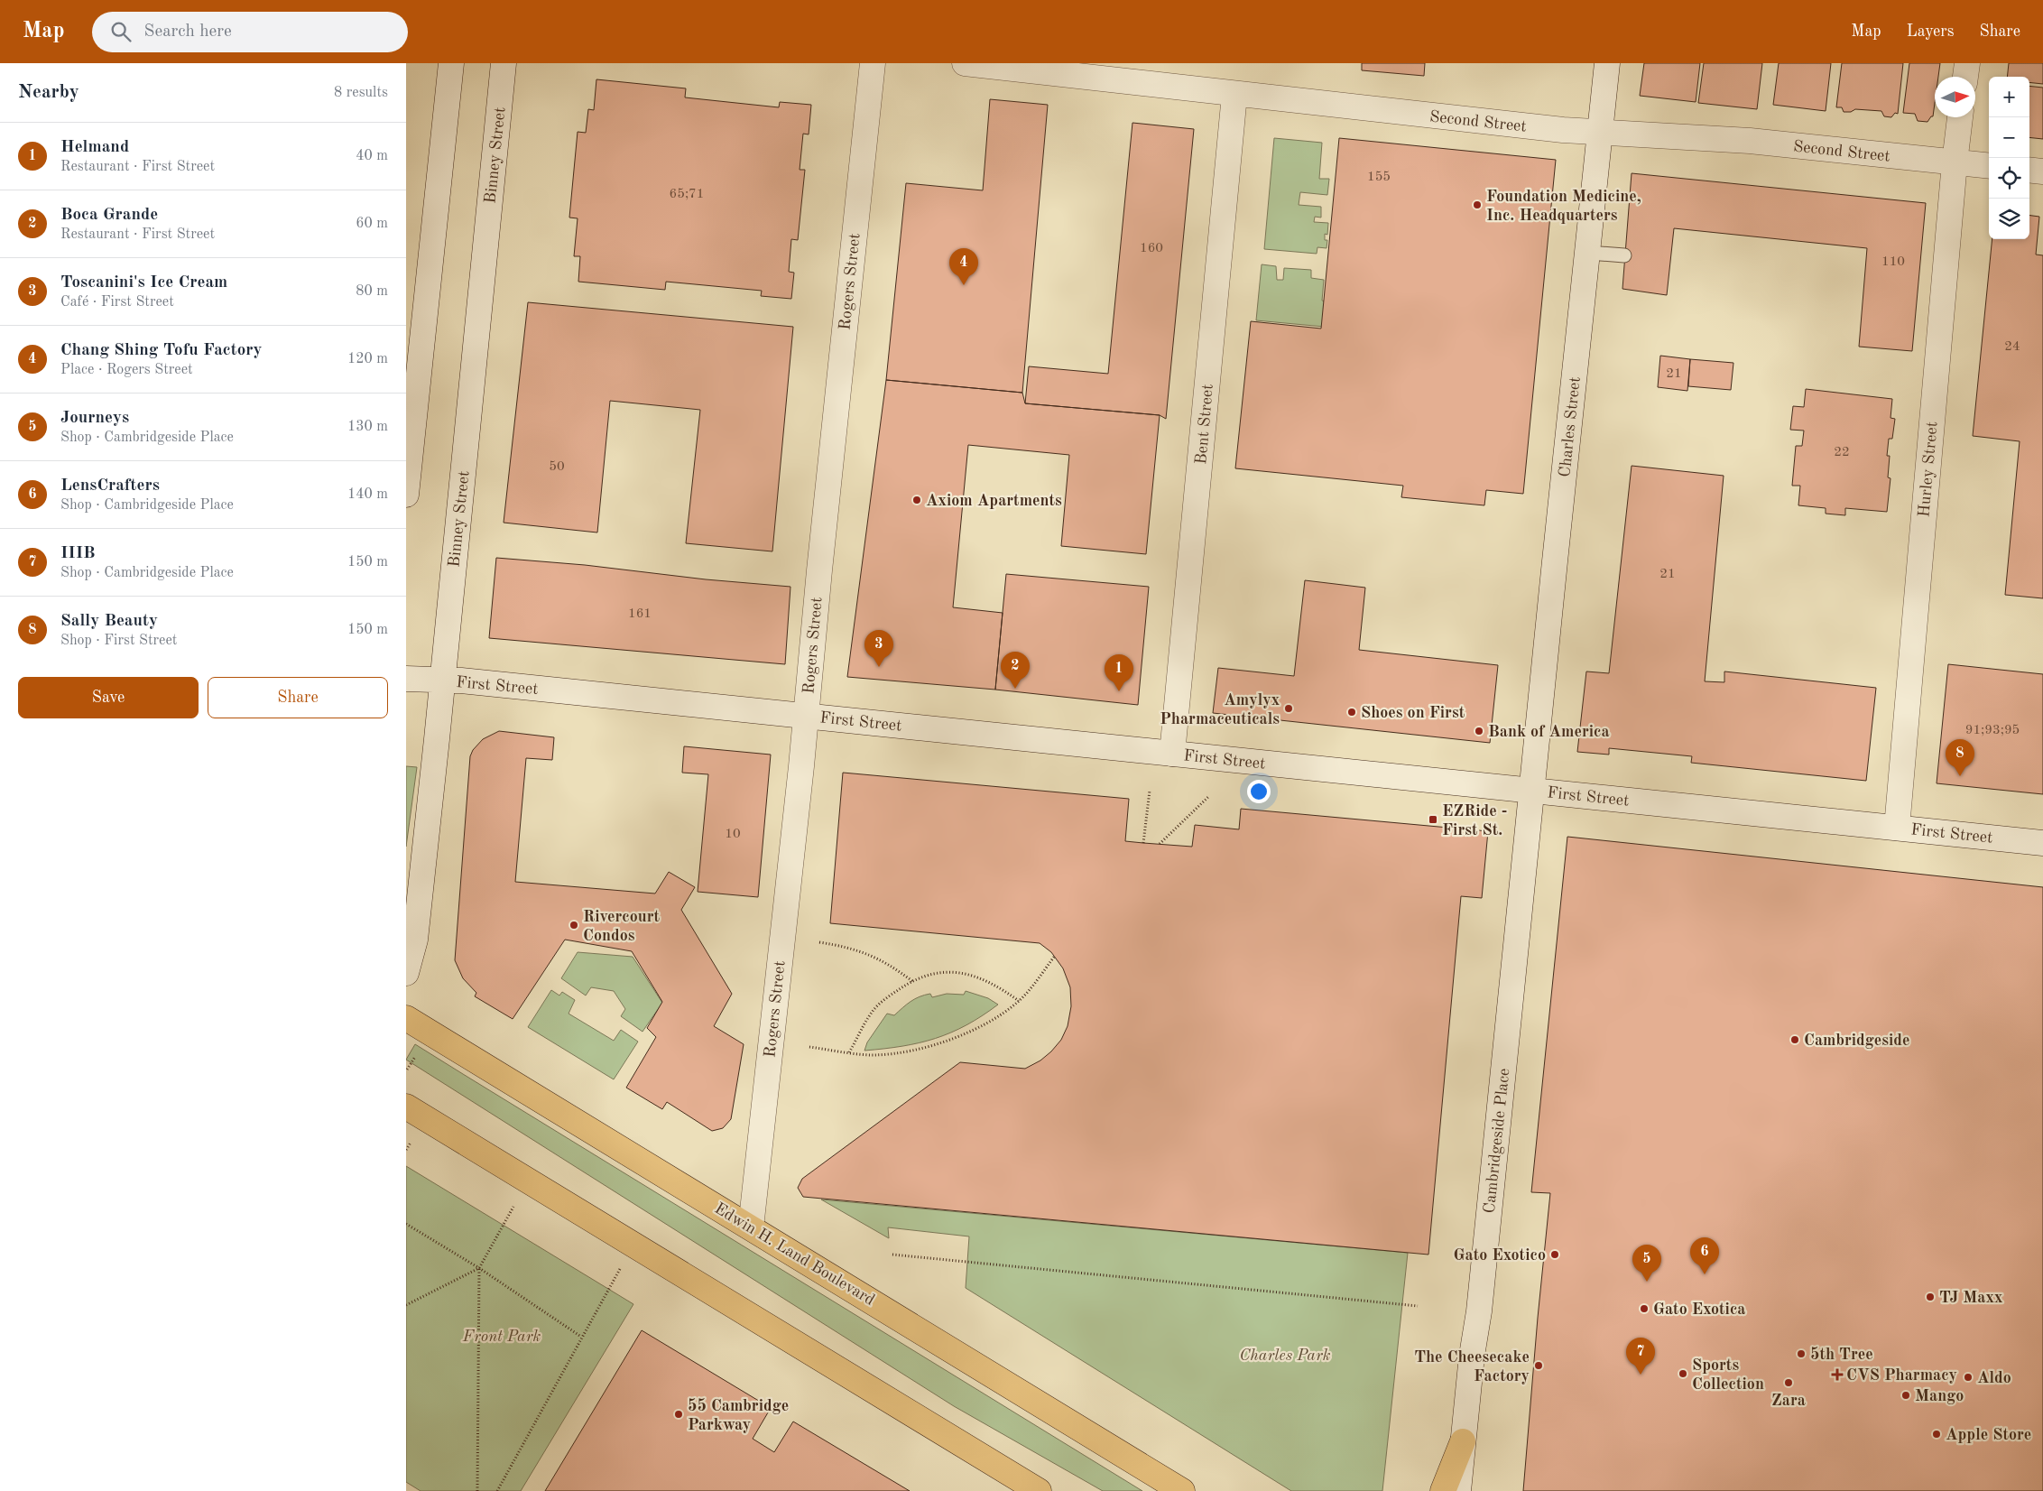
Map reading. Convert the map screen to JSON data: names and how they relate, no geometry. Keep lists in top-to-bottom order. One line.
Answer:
{"streets":{"main road":["Edwin H. Land Boulevard"],"street":["Second Street","Binney Street","Rogers Street","Bent Street","Charles Street","Hurley Street","First Street","Cambridgeside Place"]},"crossings":[["Second Street","Bent Street"],["Second Street","Charles Street"],["Second Street","Hurley Street"],["Binney Street","First Street"],["Rogers Street","First Street"],["Rogers Street","Edwin H. Land Boulevard"],["Bent Street","First Street"],["Charles Street","First Street"],["Charles Street","Cambridgeside Place"],["Hurley Street","First Street"],["First Street","Cambridgeside Place"]],"parks":["Front Park","Charles Park"],"places":{"other":["Foundation Medicine, Inc. Headquarters","Axiom Apartments","Amylyx Pharmaceuticals","Shoes on First","Bank of America","Rivercourt Condos","Cambridgeside","Gato Exotico","TJ Maxx","Gato Exotica","5th Tree","The Cheesecake Factory","Sports Collection","Aldo","Zara","Mango","55 Cambridge Parkway","Apple Store"],"transit":["EZRide - First St."],"health":["CVS Pharmacy"]},"house_numbers":["155","65;71","160","110","24","21","22","50","21","161","91;93;95","10"],"north":"right","page":{"header":"Map","search":"Search here","nav":["Map","Layers","Share"],"heading":["Nearby","8 results"],"map_buttons":["+","−"],"list":[{"mark":"1","name":"Helmand","note":"Restaurant · First Street","value":"40 m"},{"mark":"2","name":"Boca Grande","note":"Restaurant · First Street","value":"60 m"},{"mark":"3","name":"Toscanini's Ice Cream","note":"Café · First Street","value":"80 m"},{"mark":"4","name":"Chang Shing Tofu Factory","note":"Place · Rogers Street","value":"120 m"},{"mark":"5","name":"Journeys","note":"Shop · Cambridgeside Place","value":"130 m"},{"mark":"6","name":"LensCrafters","note":"Shop · Cambridgeside Place","value":"140 m"},{"mark":"7","name":"IIIB","note":"Shop · Cambridgeside Place","value":"150 m"},{"mark":"8","name":"Sally Beauty","note":"Shop · First Street","value":"150 m"}],"pins":["4","3","2","1","8","6","5","7"],"buttons":["Save","Share"]}}
